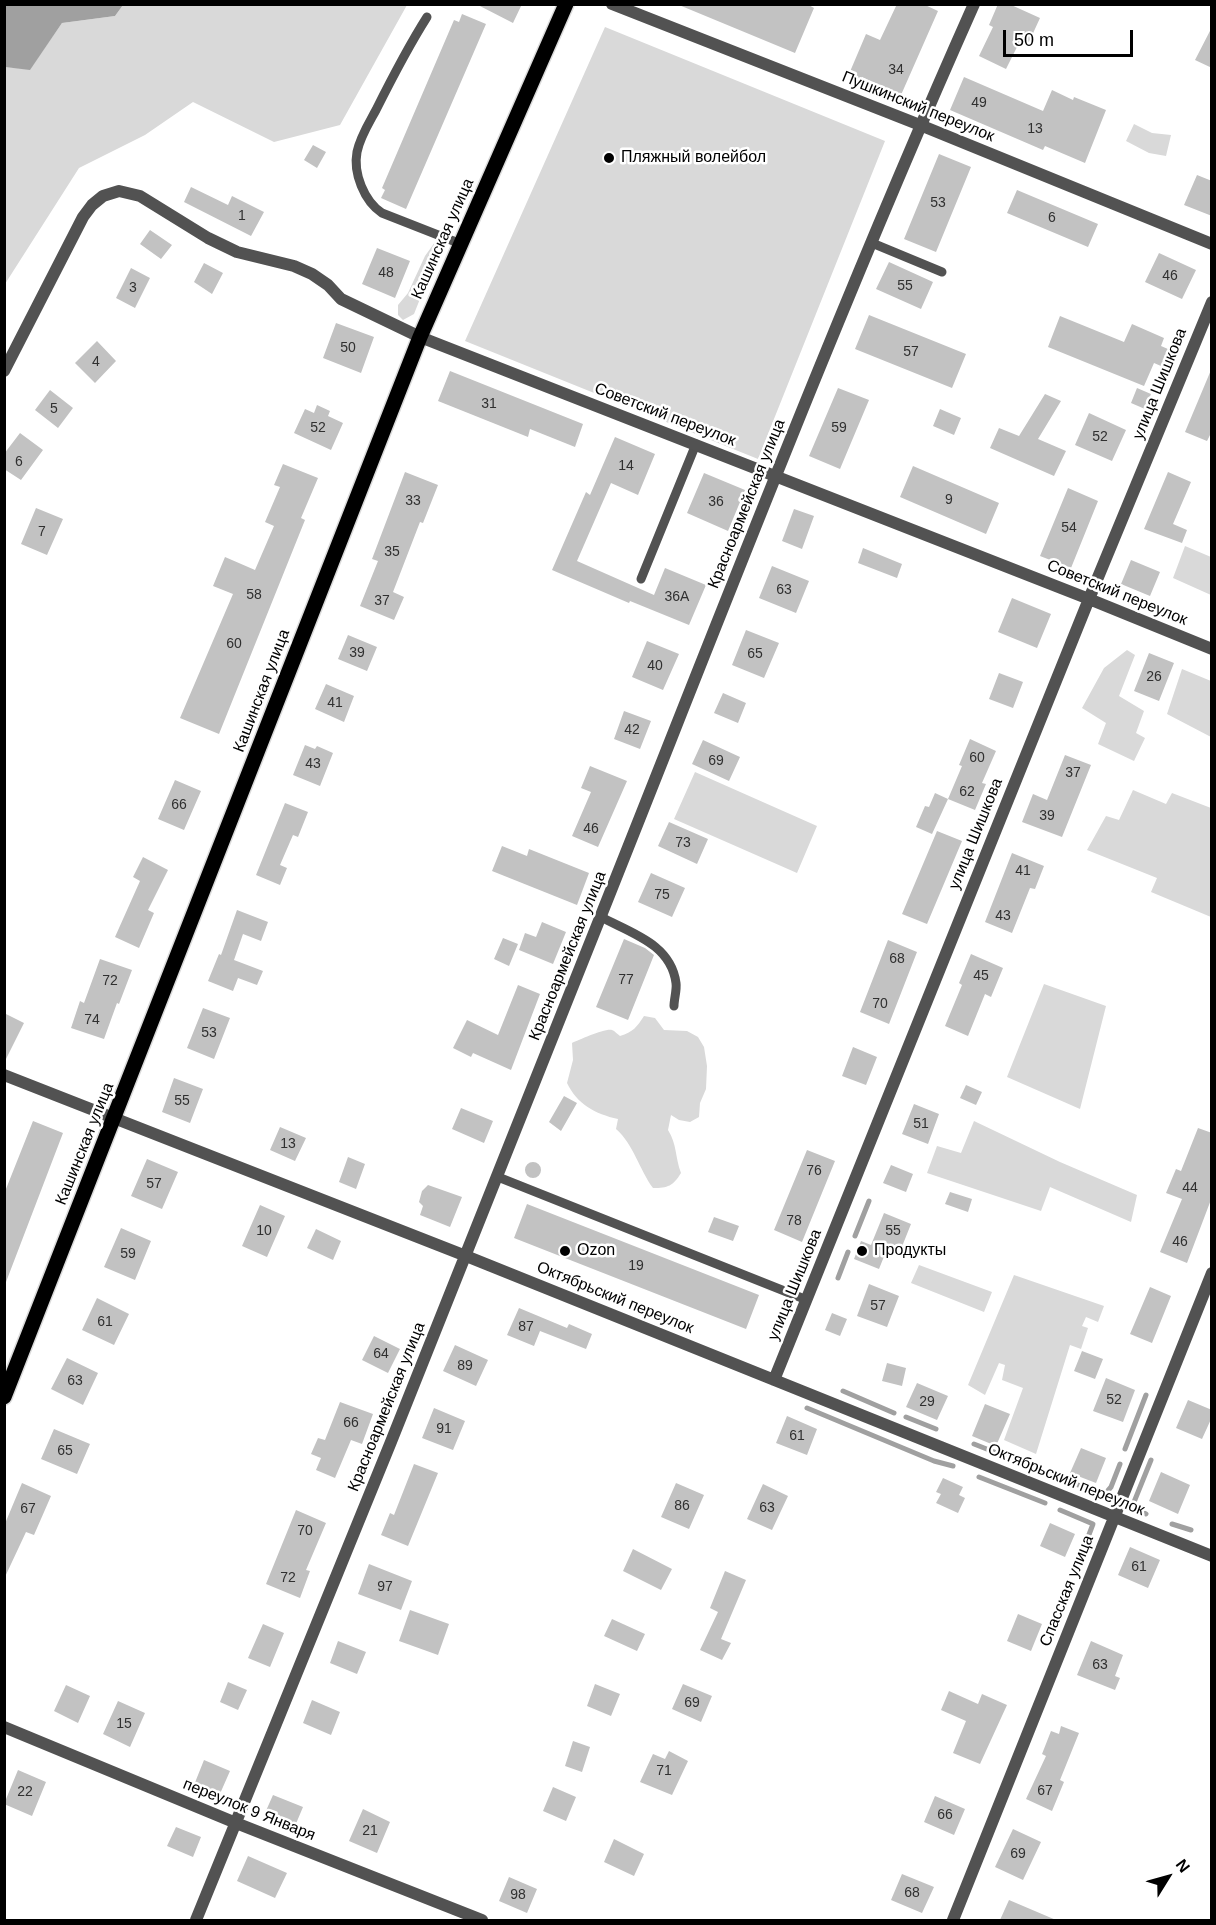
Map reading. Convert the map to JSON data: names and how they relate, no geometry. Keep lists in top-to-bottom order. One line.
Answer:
{"streets":{"main road":["Кашинская улица"],"street":["Пушкинский переулок","улица Шишкова","Советский переулок","Красноармейская улица","Октябрьский переулок","Спасская улица","переулок 9 Января"]},"crossings":[["Пушкинский переулок","Красноармейская улица"],["Кашинская улица","Советский переулок"],["Кашинская улица","Октябрьский переулок"],["улица Шишкова","Советский переулок"],["улица Шишкова","Октябрьский переулок"],["Советский переулок","Красноармейская улица"],["Красноармейская улица","Октябрьский переулок"],["Красноармейская улица","переулок 9 Января"],["Октябрьский переулок","Спасская улица"]],"places":["Пляжный волейбол","Ozon","Продукты"],"house_numbers":["34","49","13","53","1","6","48","46","55","3","50","57","4","31","5","52","59","52","6","14","9","33","36","54","7","35","63","58","36А","37","60","39","65","40","26","41","42","60","69","43","37","62","66","39","46","73","41","75","43","68","45","77","72","70","74","53","55","51","13","76","57","44","78","10","55","46","59","19","57","61","87","64","89","63","52","29","66","91","61","65","86","63","67","70","61","72","97","63","69","15","71","67","22","66","21","69","68","98"],"scale_bar":"50 m","north":"top right"}
